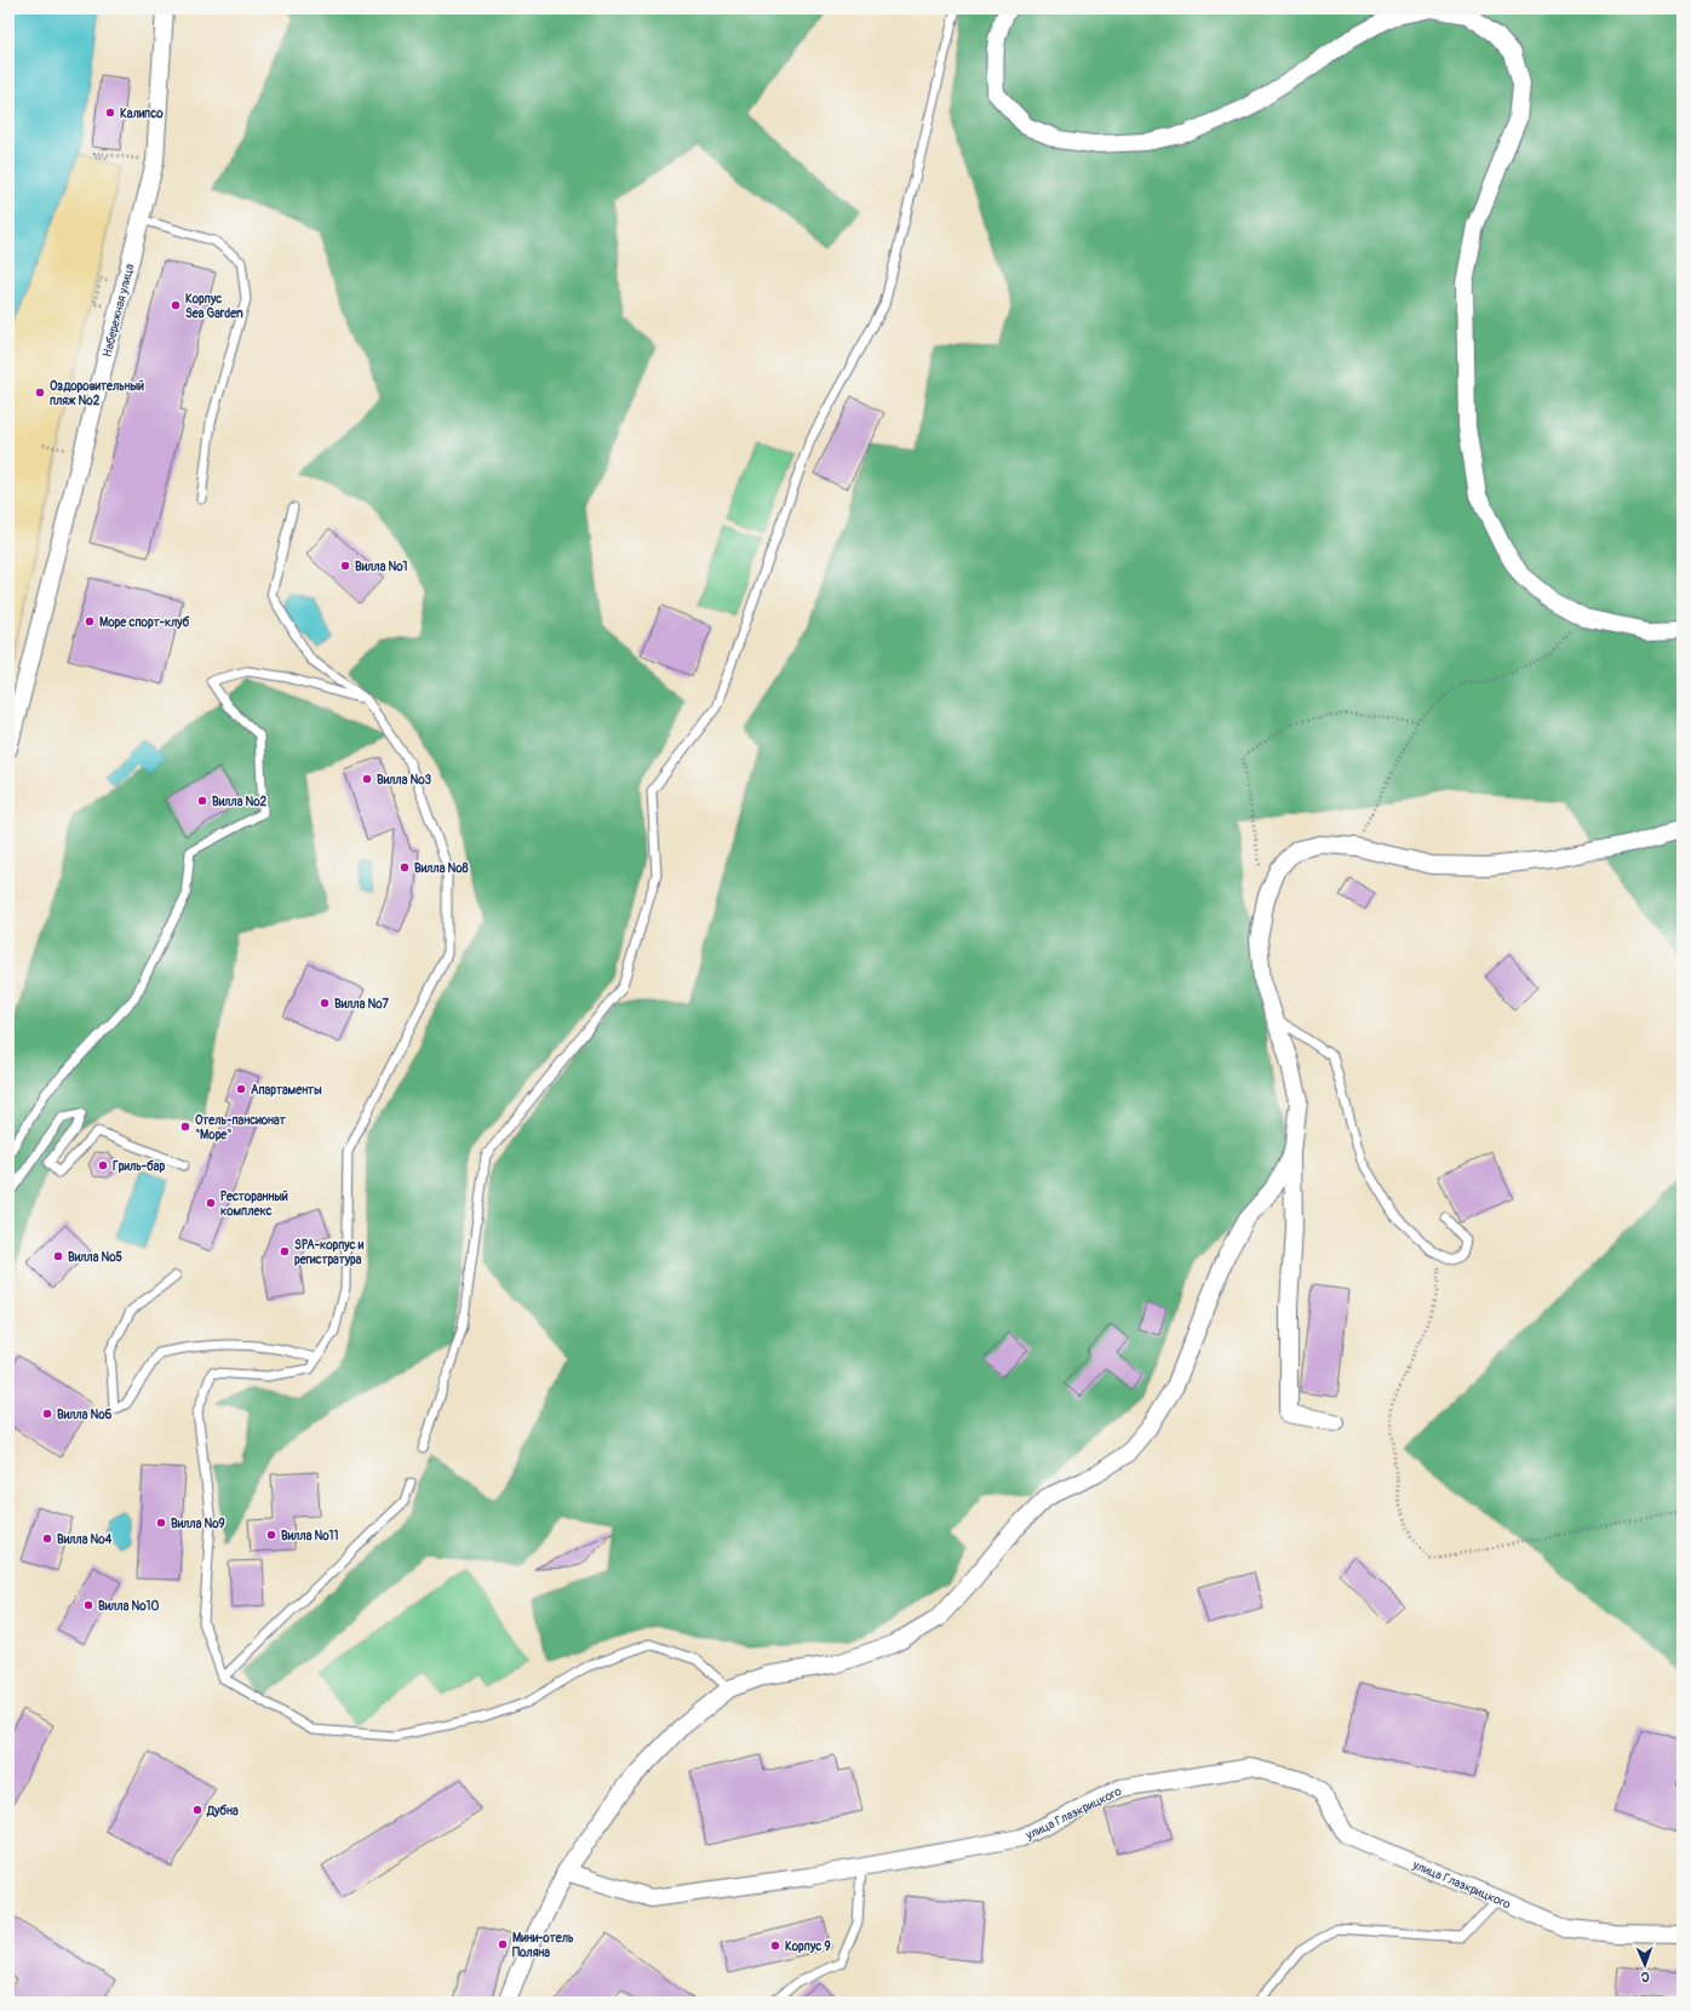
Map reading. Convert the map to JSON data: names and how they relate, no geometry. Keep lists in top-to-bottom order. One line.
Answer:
{"streets":{"street":["Набережная улица","улица Глазкрицкого"]},"places":["Калипсо","Корпус Sea Garden","Оздоровительный пляж №2","Вилла №1","Море спорт-клуб","Вилла №3","Вилла №2","Вилла №8","Вилла №7","Апартаменты","Отель-пансионат \"Море\"","Гриль-бар","Ресторанный комплекс","SPA-корпус и регистратура","Вилла №5","Вилла №6","Вилла №9","Вилла №11","Вилла №4","Вилла №10","Дубна","Мини-отель Поляна","Корпус 9"],"north":"bottom"}
